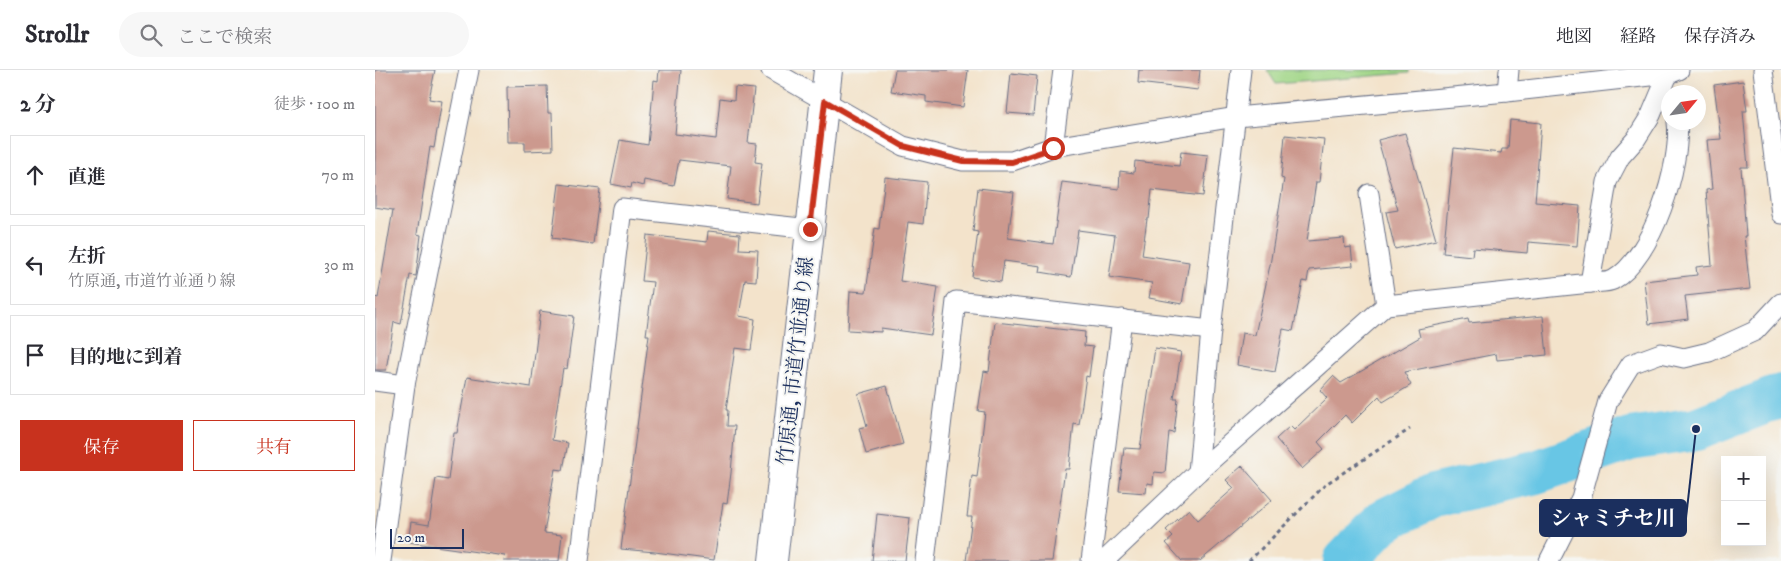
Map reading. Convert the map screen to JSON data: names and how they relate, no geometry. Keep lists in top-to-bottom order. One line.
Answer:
{"streets":{"street":["竹原通, 市道竹並通り線"]},"places":["シャミチセ川"],"scale_bar":"20 m","north":"top right","page":{"header":"Strollr","search":"ここで検索","nav":["地図","経路","保存済み"],"heading":["2 分","徒歩 · 100 m"],"list":[["直進","70 m"],["左折","竹原通, 市道竹並通り線","30 m"],"目的地に到着"],"buttons":["保存","共有"],"map_buttons":["+","−"],"scale":"20 m"}}
